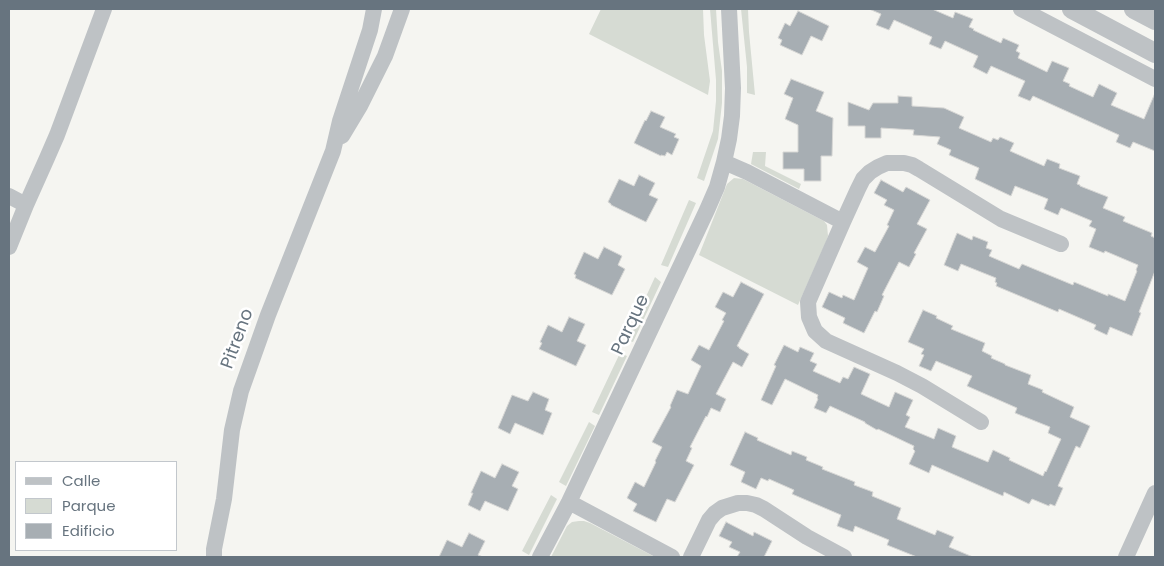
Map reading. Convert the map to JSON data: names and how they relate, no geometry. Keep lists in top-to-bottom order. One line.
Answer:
{"streets":{"street":["Parque","Pitreno"]},"legend":["Calle","Parque","Edificio"]}
